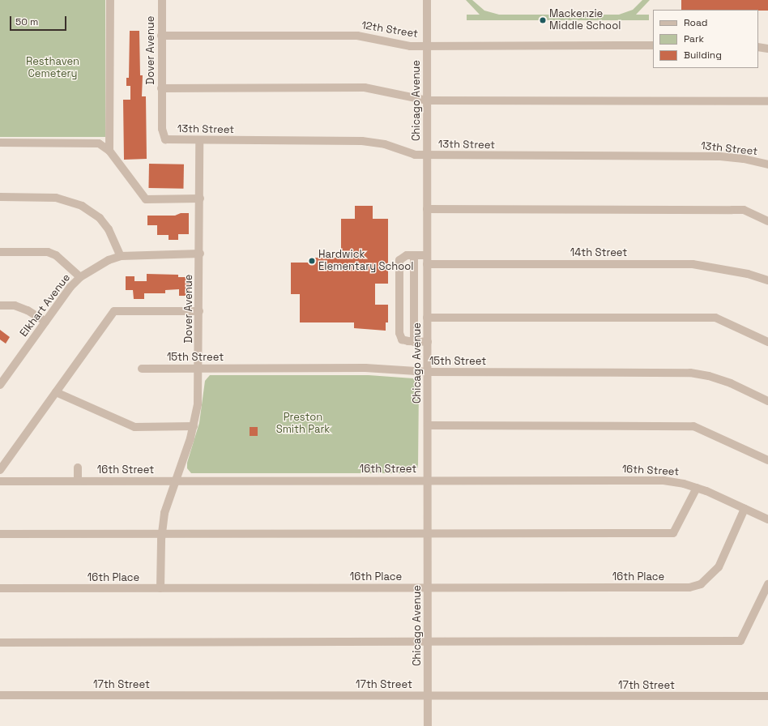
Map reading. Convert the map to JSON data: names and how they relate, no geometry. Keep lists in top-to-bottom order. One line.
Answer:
{"streets":{"street":["12th Street","Dover Avenue","Chicago Avenue","13th Street","14th Street","Elkhart Avenue","15th Street","16th Street","16th Place","17th Street"]},"crossings":[["12th Street","Dover Avenue"],["12th Street","Chicago Avenue"],["Dover Avenue","13th Street"],["Dover Avenue","Elkhart Avenue"],["Dover Avenue","15th Street"],["Dover Avenue","16th Street"],["Dover Avenue","16th Place"],["Chicago Avenue","13th Street"],["Chicago Avenue","14th Street"],["Chicago Avenue","15th Street"],["Chicago Avenue","16th Street"],["Chicago Avenue","16th Place"],["Chicago Avenue","17th Street"],["16th Street","16th Place"]],"parks":["Resthaven Cemetery","Preston Smith Park"],"places":["Mackenzie Middle School","Hardwick Elementary School"],"legend":["Road","Park","Building"],"scale_bar":"50 m"}
